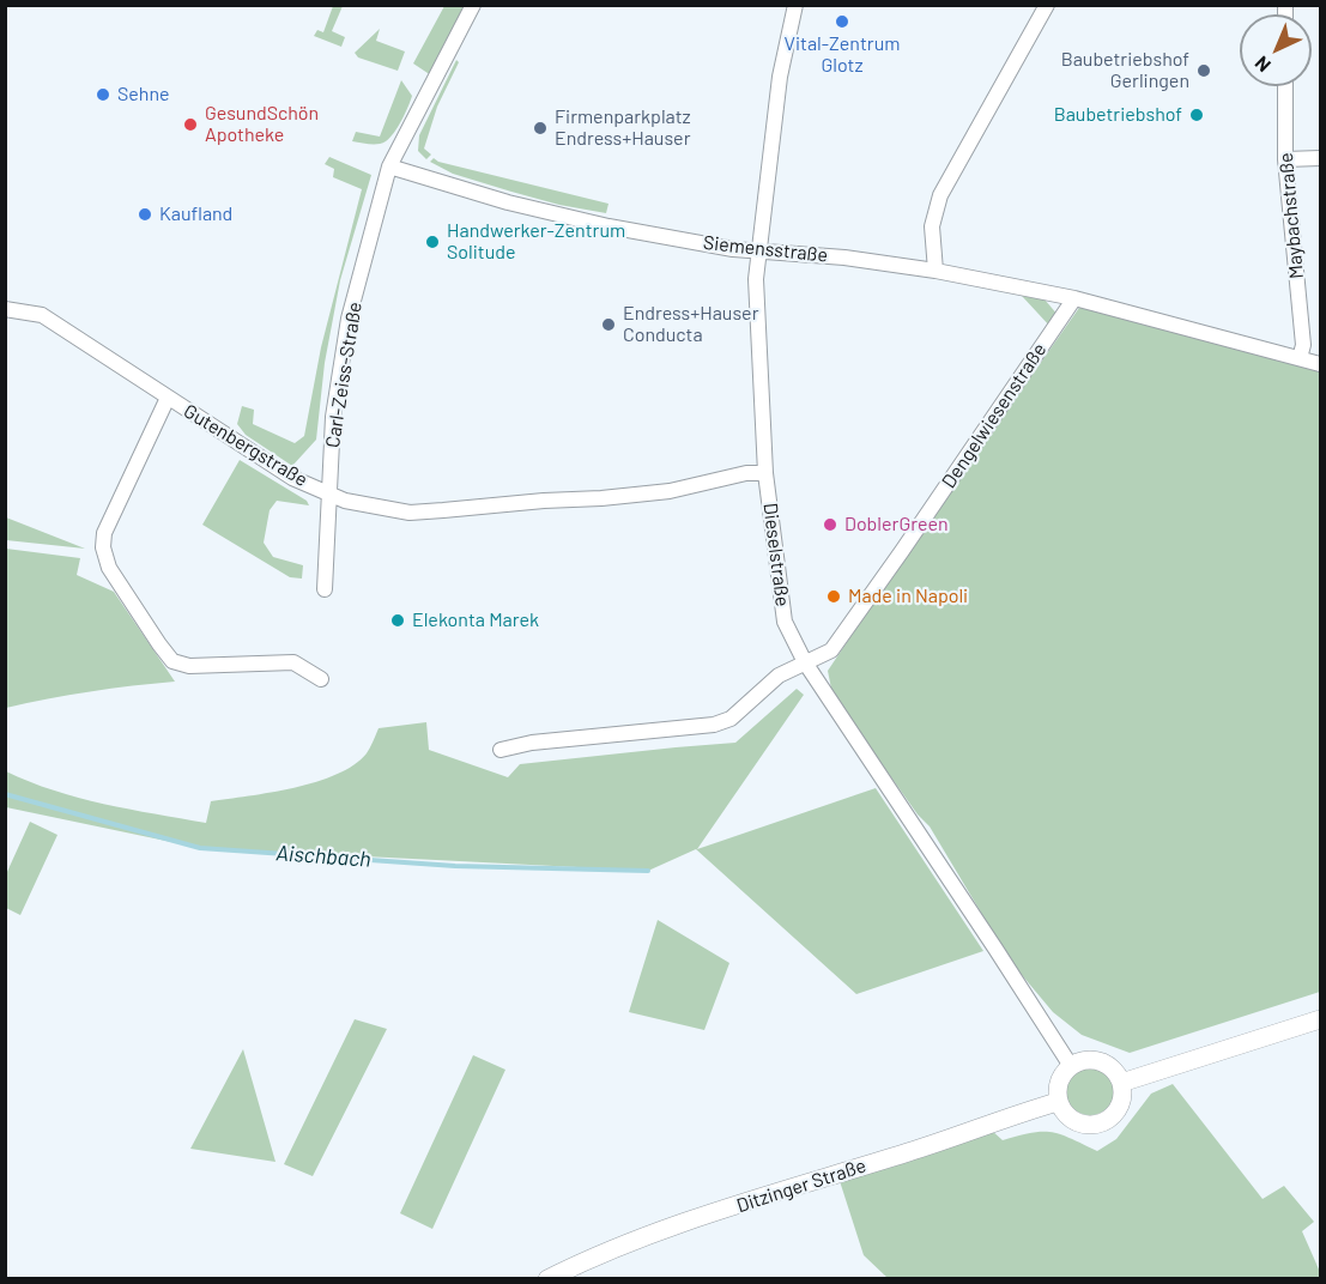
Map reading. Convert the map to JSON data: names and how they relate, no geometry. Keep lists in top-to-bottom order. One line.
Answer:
{"streets":{"main road":["Ditzinger Straße"],"street":["Maybachstraße","Siemensstraße","Carl-Zeiss-Straße","Dengelwiesenstraße","Gutenbergstraße","Dieselstraße"]},"crossings":[["Maybachstraße","Siemensstraße"],["Siemensstraße","Carl-Zeiss-Straße"],["Siemensstraße","Dengelwiesenstraße"],["Siemensstraße","Dieselstraße"],["Carl-Zeiss-Straße","Gutenbergstraße"],["Dengelwiesenstraße","Dieselstraße"],["Gutenbergstraße","Dieselstraße"],["Dieselstraße","Ditzinger Straße"]],"water":["Aischbach"],"places":["Vital-Zentrum Glotz","Baubetriebshof Gerlingen","Sehne","Baubetriebshof","GesundSchön Apotheke","Firmenparkplatz Endress+Hauser","Kaufland","Handwerker-Zentrum Solitude","Endress+Hauser Conducta","DoblerGreen","Made in Napoli","Elekonta Marek"],"north":"bottom left"}
